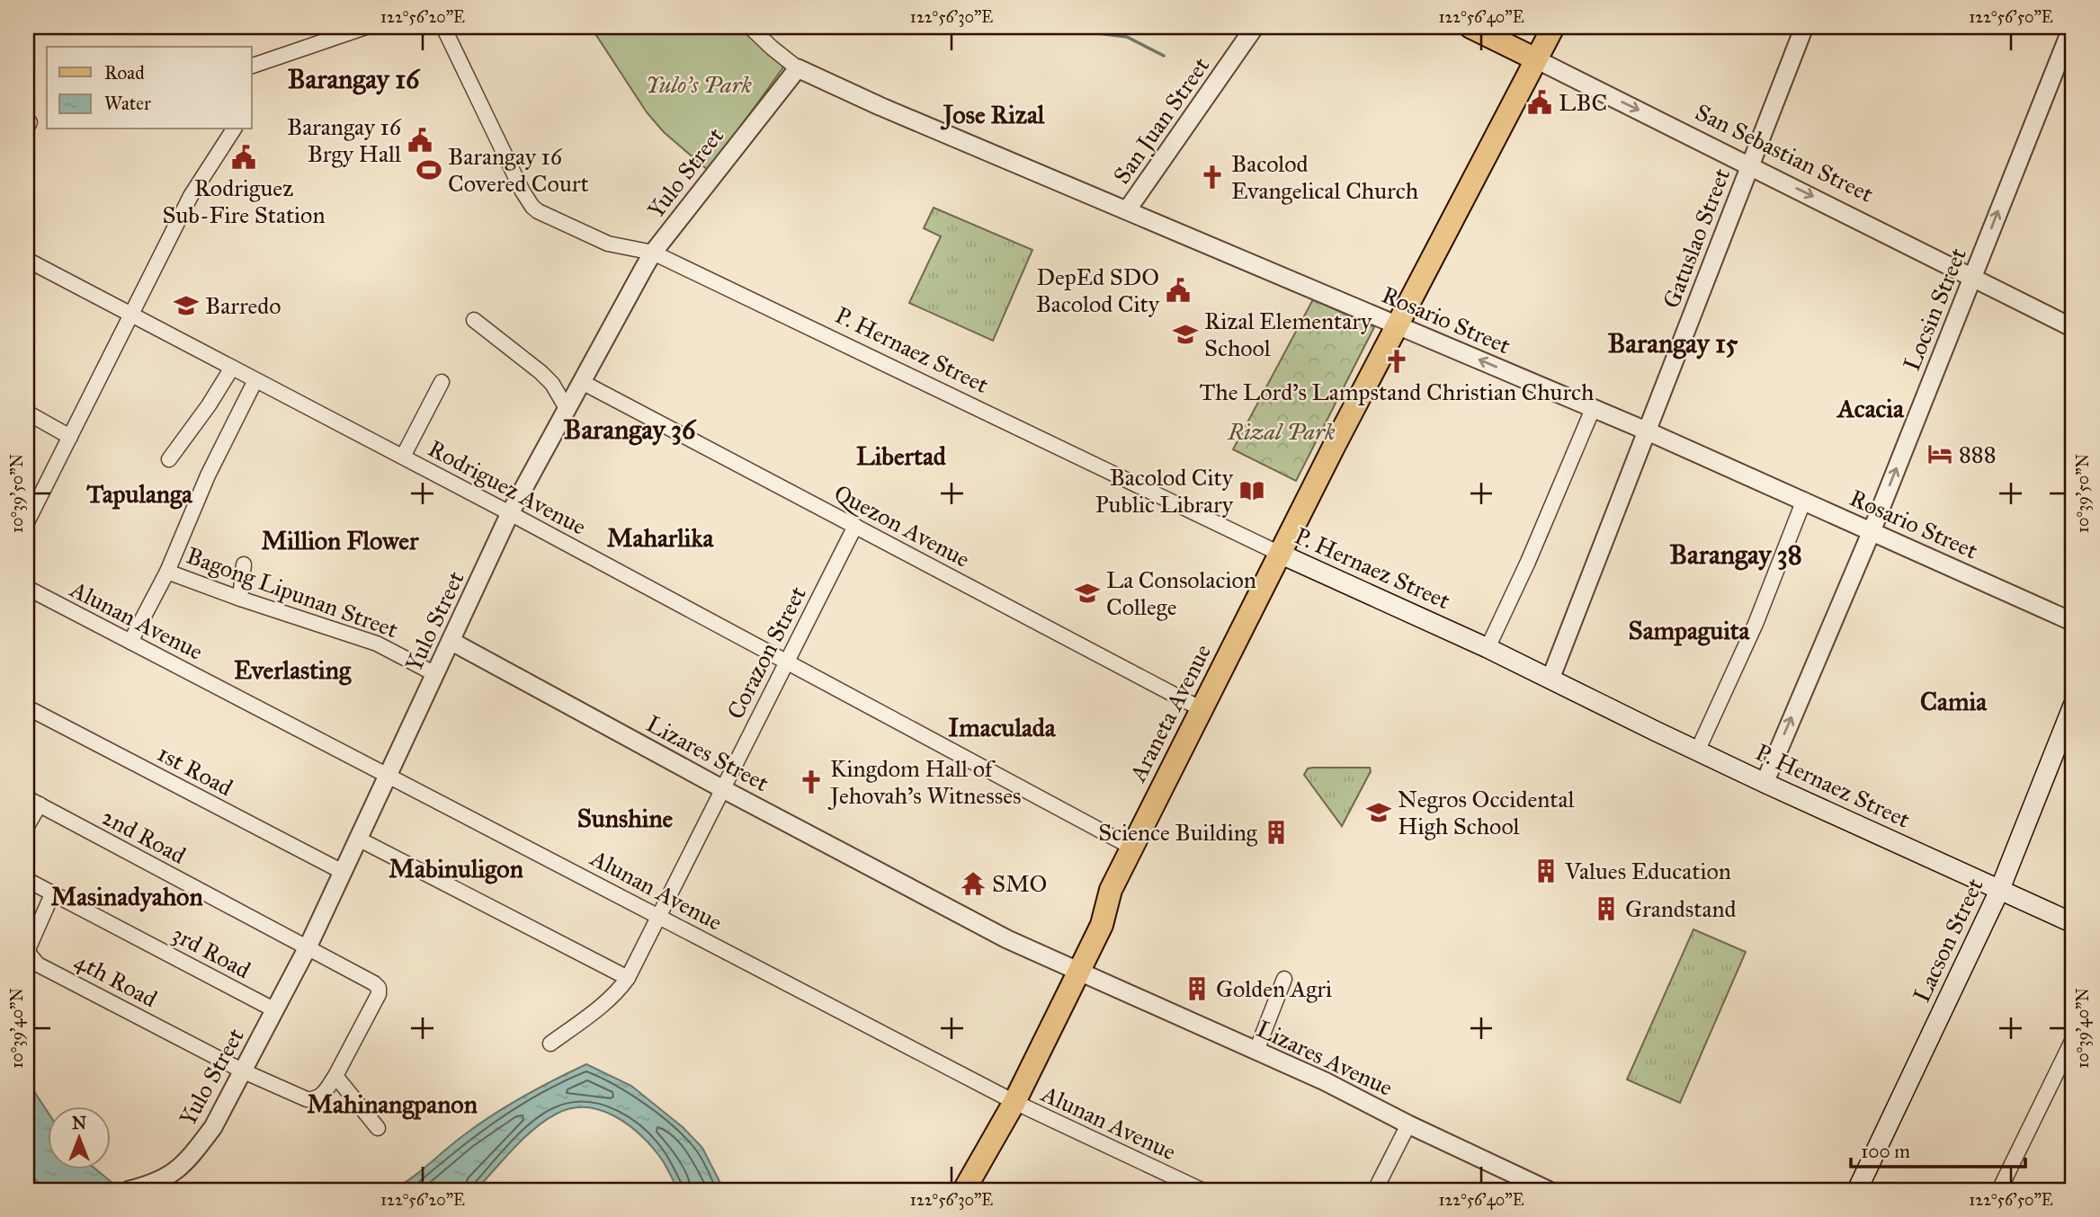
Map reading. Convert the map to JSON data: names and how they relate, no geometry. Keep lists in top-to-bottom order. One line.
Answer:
{"streets":{"main road":["San Sebastian Street","P. Hernaez Street","Araneta Avenue","Lacson Street"],"street":["San Juan Street","Yulo Street","Gatuslao Street","Locsin Street","Rosario Street","Rodriguez Avenue","Quezon Avenue","Bagong Lipunan Street","Alunan Avenue","Corazon Street","Lizares Street","1st Road","2nd Road","3rd Road","4th Road","Lizares Avenue"]},"crossings":[["San Juan Street","Rosario Street"],["San Sebastian Street","Gatuslao Street"],["San Sebastian Street","Locsin Street"],["San Sebastian Street","Araneta Avenue"],["Yulo Street","Rosario Street"],["Yulo Street","P. Hernaez Street"],["Yulo Street","Rodriguez Avenue"],["Yulo Street","Quezon Avenue"],["Yulo Street","Bagong Lipunan Street"],["Yulo Street","Alunan Avenue"],["Yulo Street","Lizares Street"],["Yulo Street","1st Road"],["Yulo Street","2nd Road"],["Yulo Street","3rd Road"],["Yulo Street","4th Road"],["Gatuslao Street","Rosario Street"],["Gatuslao Street","P. Hernaez Street"],["Locsin Street","Rosario Street"],["Locsin Street","P. Hernaez Street"],["Rosario Street","Araneta Avenue"],["P. Hernaez Street","Araneta Avenue"],["P. Hernaez Street","Lacson Street"],["Rodriguez Avenue","Corazon Street"],["Rodriguez Avenue","Araneta Avenue"],["Quezon Avenue","Corazon Street"],["Quezon Avenue","Araneta Avenue"],["Alunan Avenue","Corazon Street"],["Alunan Avenue","Araneta Avenue"],["Corazon Street","Lizares Street"],["Araneta Avenue","Lizares Street"],["Araneta Avenue","Lizares Avenue"],["Lizares Street","Lizares Avenue"],["2nd Road","4th Road"],["3rd Road","4th Road"]],"one_way":["San Sebastian Street"],"districts":["Barangay 16","Jose Rizal","Barangay 15","Acacia","Barangay 36","Libertad","Tapulanga","Maharlika","Million Flower","Barangay 38","Sampaguita","Everlasting","Camia","Imaculada","Sunshine","Mabinuligon","Masinadyahon","Mahinangpanon"],"parks":["Yulo's Park","Rizal Park"],"places":{"public building":["LBC","Barangay 16 Brgy Hall","Rodriguez Sub-Fire Station","DepEd SDO Bacolod City"],"sports":["Barangay 16 Covered Court"],"church":["Bacolod Evangelical Church","The Lord's Lampstand Christian Church","Kingdom Hall of Jehovah's Witnesses"],"school or university":["Barredo","Rizal Elementary School","La Consolacion College","Negros Occidental High School"],"hotel":["888"],"library":["Bacolod City Public Library"],"building":["Science Building","Values Education","Grandstand","Golden Agri"],"temple":["SMO"]},"legend":["Road","Water"],"scale_bar":"100 m","north":"top","coordinates":["122°56'20\"E","122°56'30\"E","122°56'40\"E","122°56'50\"E","10°39'50\"N","10°39'40\"N"]}
